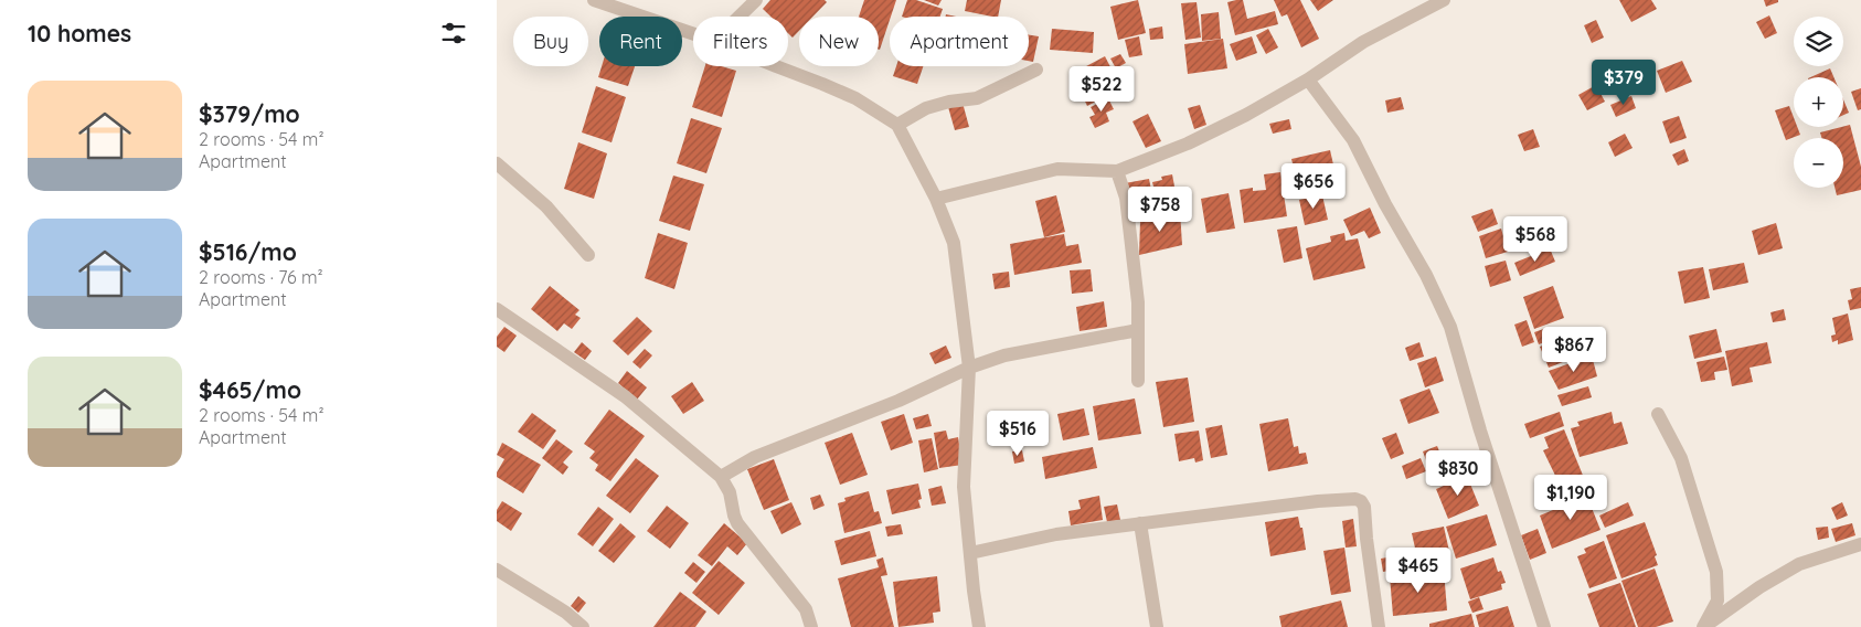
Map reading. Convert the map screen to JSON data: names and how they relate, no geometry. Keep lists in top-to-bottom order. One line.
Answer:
{"page":{"heading":"10 homes","map_buttons":["+","−"],"chip":["Buy","Rent","Filters","New","Apartment"],"price":["$379","$522","$656","$758","$568","$867","$516","$830","$1,190","$465"],"list":[{"name":"$379/mo","note":"2 rooms · 54 m² · Apartment"},{"name":"$516/mo","note":"2 rooms · 76 m² · Apartment"},{"name":"$465/mo","note":"2 rooms · 54 m² · Apartment"}]}}
